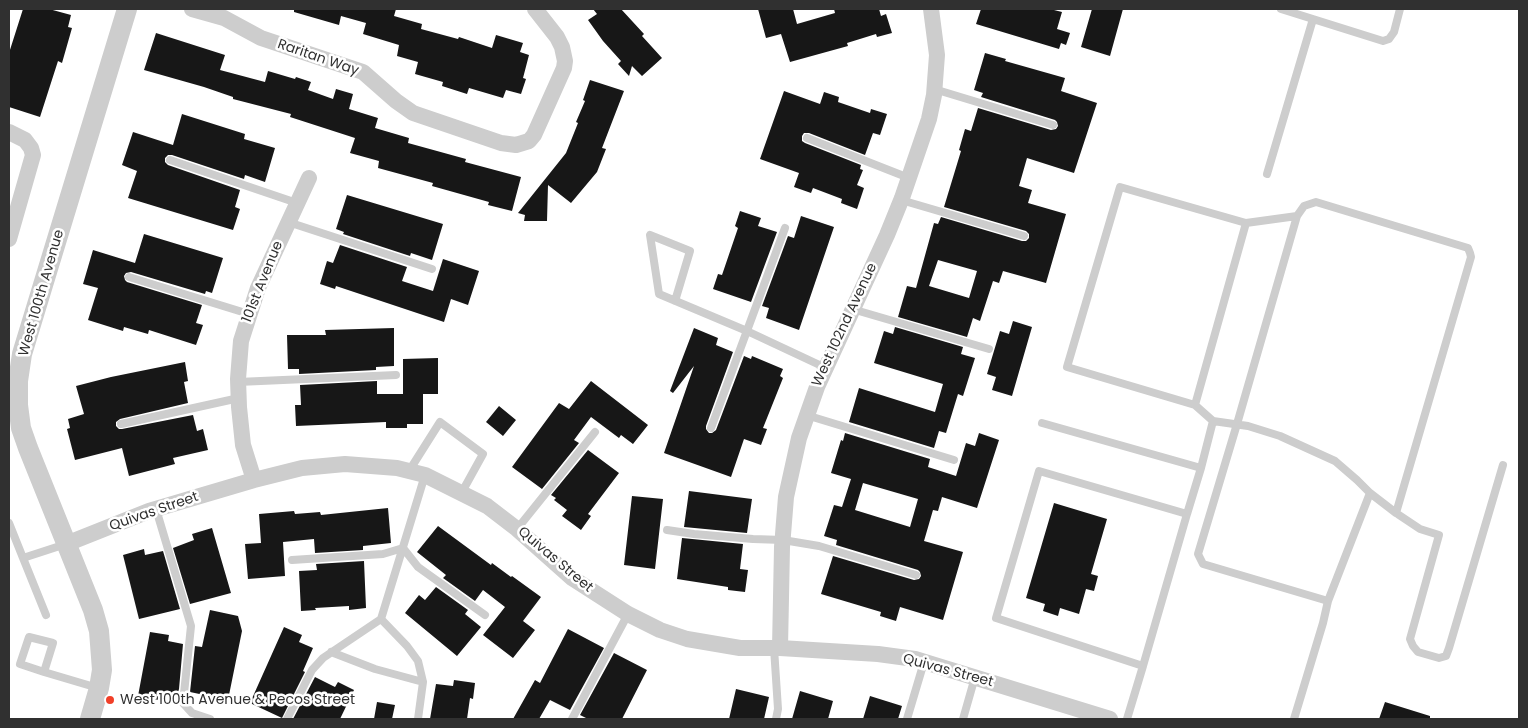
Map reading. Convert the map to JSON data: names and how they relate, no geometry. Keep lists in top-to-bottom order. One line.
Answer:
{"streets":{"street":["Raritan Way","101st Avenue","West 100th Avenue","West 102nd Avenue","Quivas Street"]},"crossings":[["101st Avenue","Quivas Street"],["West 100th Avenue","Quivas Street"],["West 102nd Avenue","Quivas Street"]],"places":["West 100th Avenue & Pecos Street"]}
